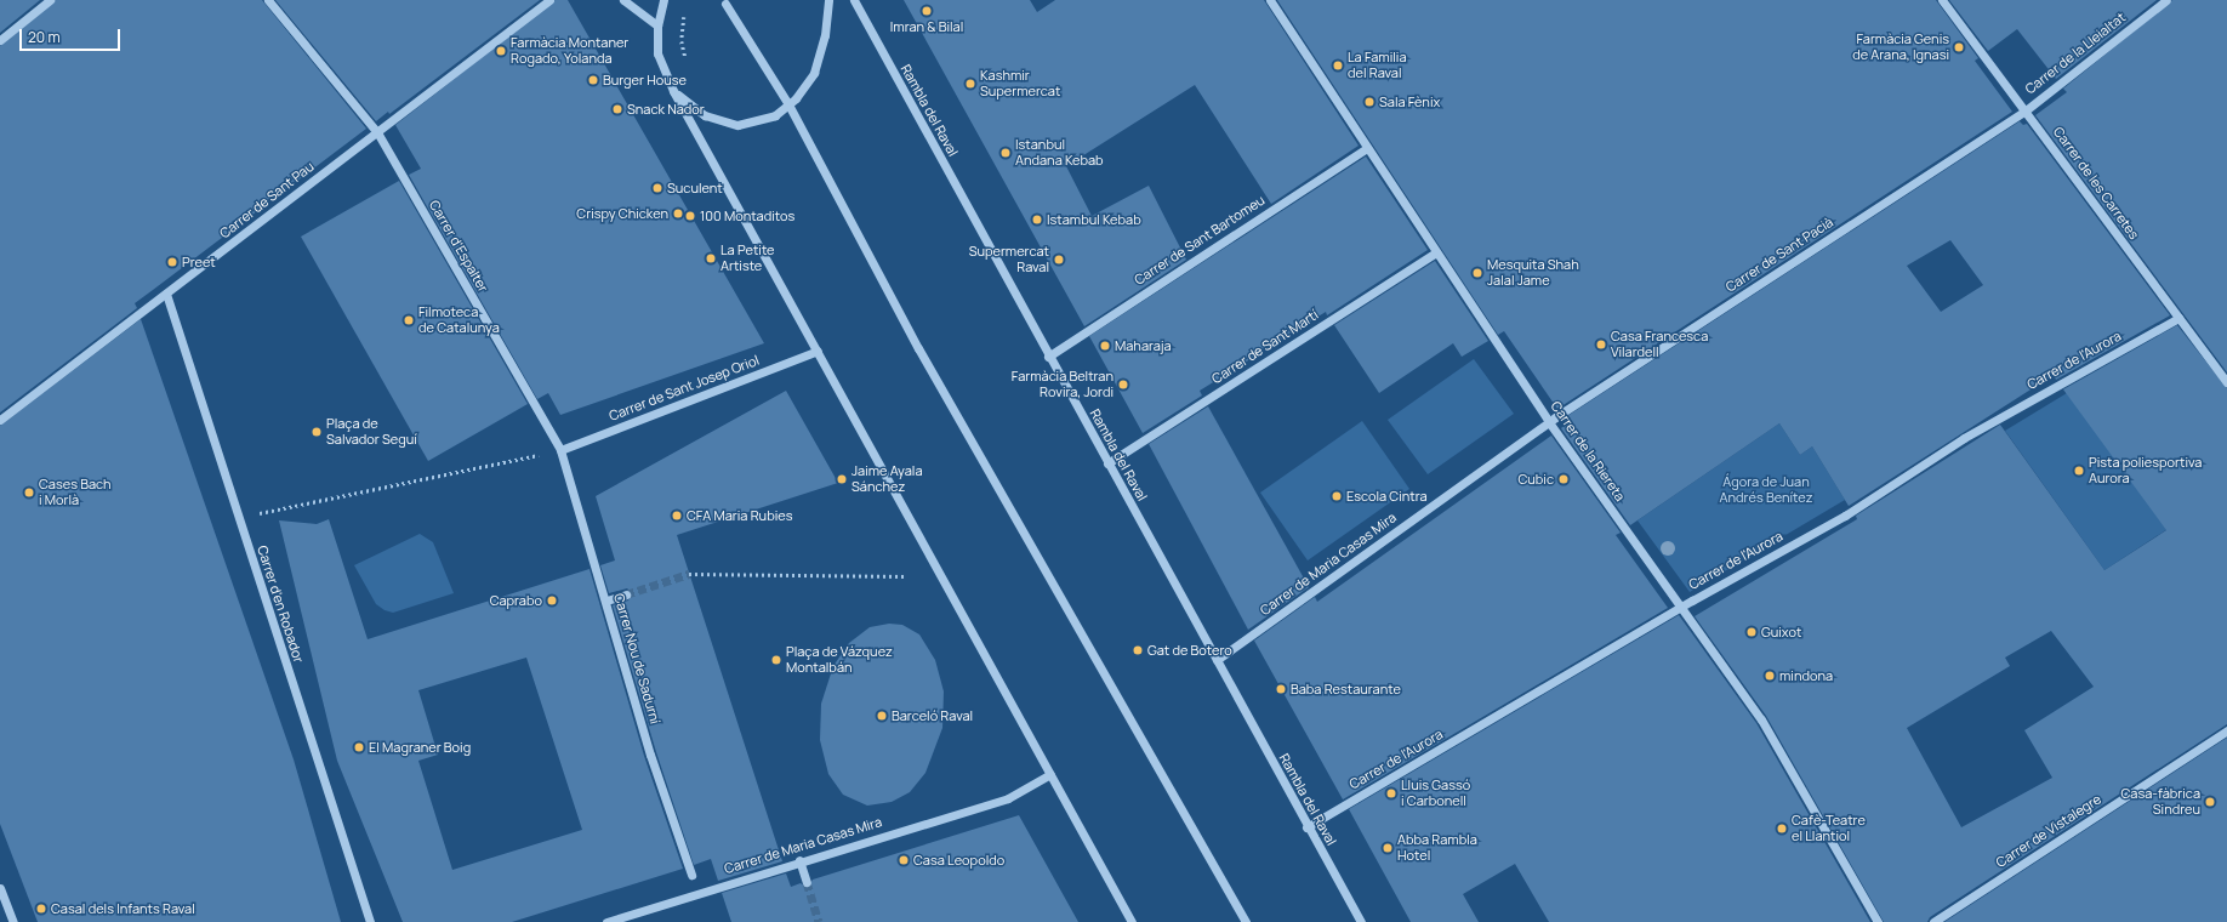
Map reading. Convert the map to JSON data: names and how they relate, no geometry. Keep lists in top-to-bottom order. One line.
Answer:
{"streets":{"street":["Carrer de la Lleialtat","Rambla del Raval","Carrer de les Carretes","Carrer de Sant Pau","Carrer de Sant Bartomeu","Carrer d'Espalter","Carrer de Sant Pacià","Carrer de Sant Martí","Carrer de l'Aurora","Carrer de Sant Josep Oriol","Carrer de la Riereta","Carrer de Maria Casas Mira","Carrer d'en Robador","Carrer Nou de Sadurní","Carrer de Vistalegre"]},"crossings":[["Carrer de la Lleialtat","Carrer de les Carretes"],["Carrer de la Lleialtat","Carrer de Sant Pacià"],["Rambla del Raval","Carrer de Sant Bartomeu"],["Rambla del Raval","Carrer de Sant Martí"],["Rambla del Raval","Carrer de l'Aurora"],["Rambla del Raval","Carrer de Maria Casas Mira"],["Carrer de les Carretes","Carrer de Sant Pacià"],["Carrer de les Carretes","Carrer de l'Aurora"],["Carrer de Sant Pau","Carrer d'Espalter"],["Carrer de Sant Pau","Carrer d'en Robador"],["Carrer de Sant Bartomeu","Carrer de la Riereta"],["Carrer d'Espalter","Carrer de Sant Josep Oriol"],["Carrer d'Espalter","Carrer Nou de Sadurní"],["Carrer de Sant Pacià","Carrer de la Riereta"],["Carrer de Sant Pacià","Carrer de Maria Casas Mira"],["Carrer de Sant Martí","Carrer de la Riereta"],["Carrer de l'Aurora","Carrer de la Riereta"],["Carrer de Sant Josep Oriol","Carrer Nou de Sadurní"],["Carrer de la Riereta","Carrer de Maria Casas Mira"]],"parks":["Ágora de Juan Andrés Benítez"],"places":["Imran & Bilal","Farmàcia Genis de Arana, Ignasi","Farmàcia Montaner Rogado, Yolanda","La Familia del Raval","Burger House","Kashmir Supermercat","Sala Fènix","Snack Nador","Istanbul Andana Kebab","Suculent","Crispy Chicken","100 Montaditos","Istambul Kebab","La Petite Artiste","Supermercat Raval","Preet","Mesquita Shah Jalal Jame","Filmoteca de Catalunya","Casa Francesca Vilardell","Maharaja","Farmàcia Beltran Rovira, Jordi","Plaça de Salvador Seguí","Pista poliesportiva Aurora","Jaime Ayala Sánchez","Cubic","Cases Bach i Morlà","Escola Cintra","CFA Maria Rubies","Caprabo","Guixot","Gat de Botero","Plaça de Vázquez Montalbán","mindona","Baba Restaurante","Barceló Raval","El Magraner Boig","Lluis Gassó i Carbonell","Casa-fàbrica Sindreu","Cafè-Teatre el Llantiol","Abba Rambla Hotel","Casa Leopoldo","Casal dels Infants Raval"],"scale_bar":"20 m"}
